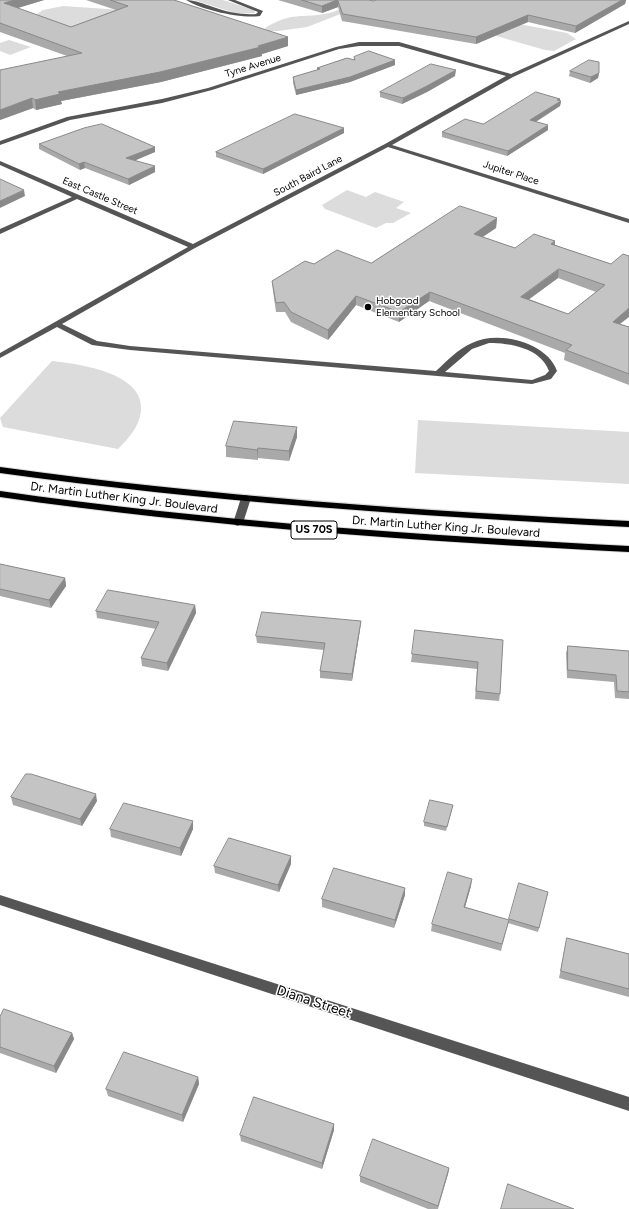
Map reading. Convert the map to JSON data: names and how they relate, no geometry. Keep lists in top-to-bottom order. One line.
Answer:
{"streets":{"main road":["Dr. Martin Luther King Jr. Boulevard","US 70S"],"street":["Tyne Avenue","Jupiter Place","South Baird Lane","East Castle Street","Diana Street"]},"crossings":[["Tyne Avenue","South Baird Lane"],["Jupiter Place","South Baird Lane"],["South Baird Lane","East Castle Street"]],"places":["Hobgood Elementary School"]}
